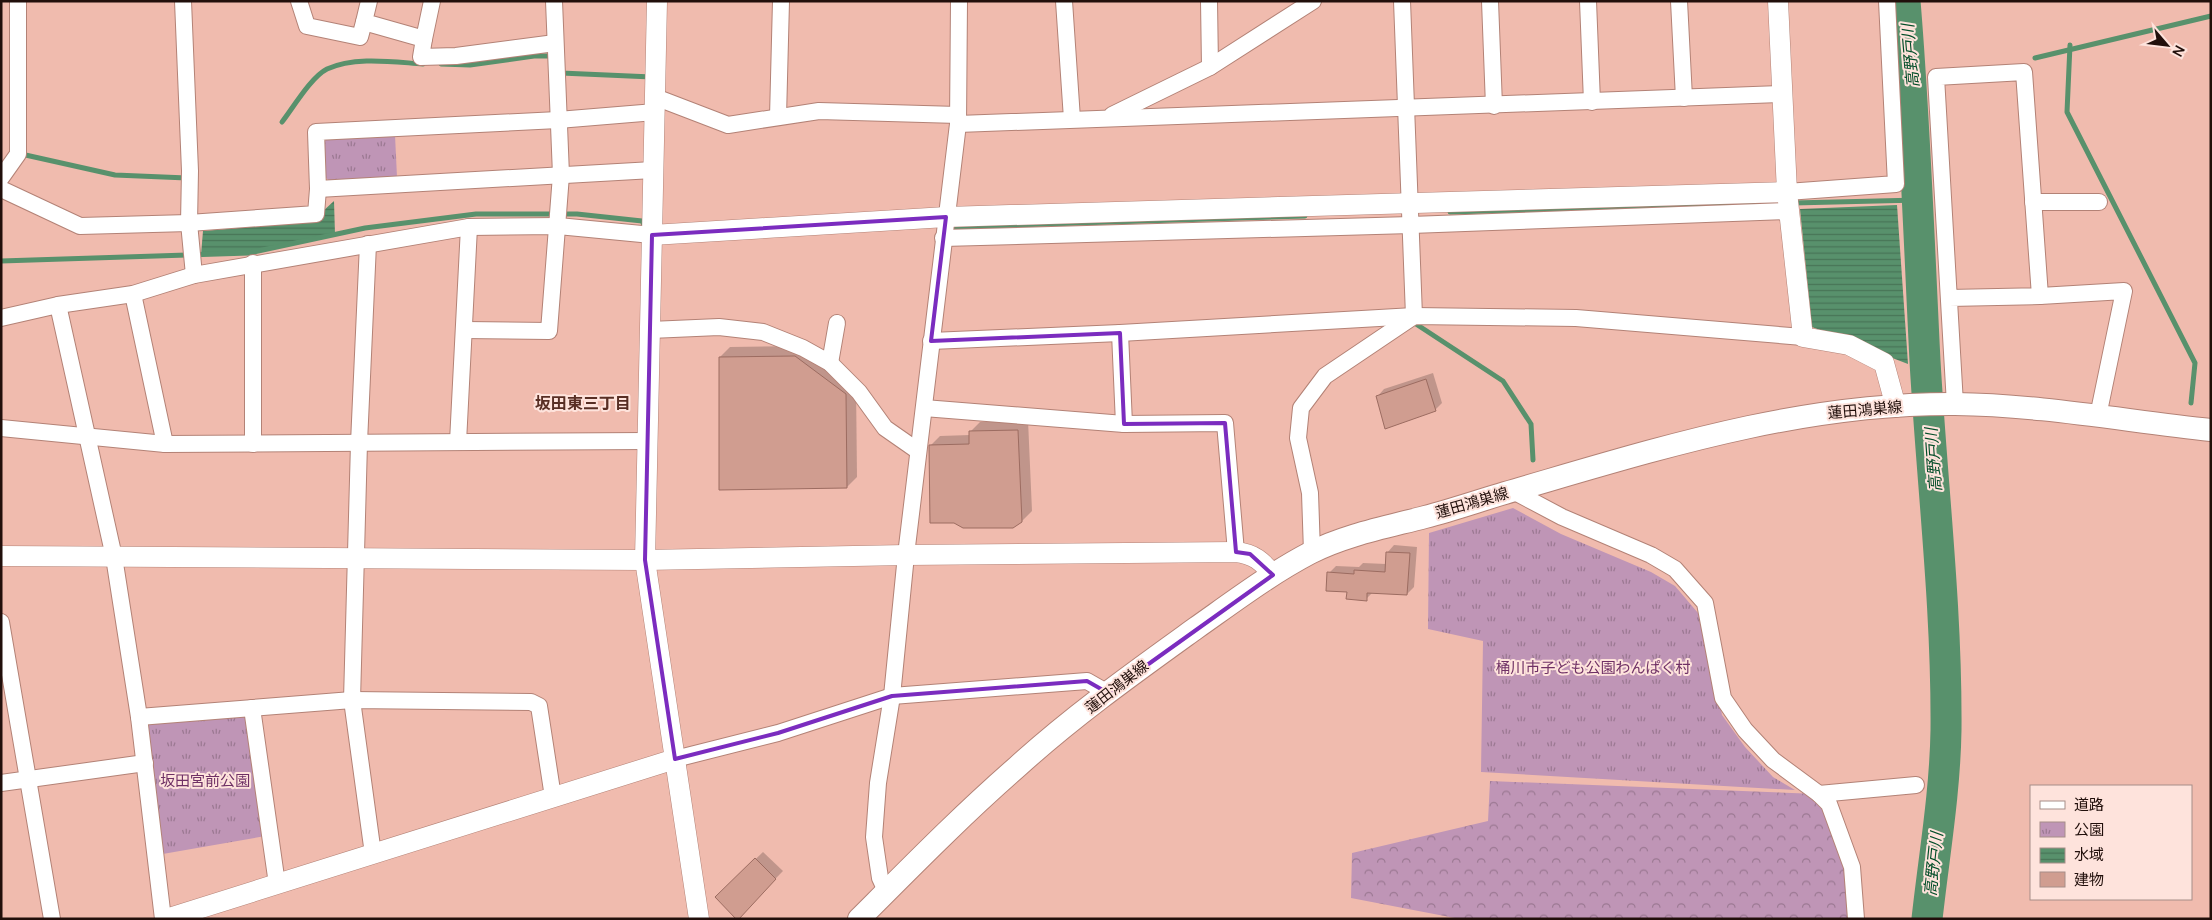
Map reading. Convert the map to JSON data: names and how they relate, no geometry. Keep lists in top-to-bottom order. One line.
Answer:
{"streets":{"main road":["蓮田鴻巣線"]},"districts":["坂田東三丁目"],"water":["高野戸川"],"parks":["桶川市子ども公園わんぱく村","坂田宮前公園"],"legend":["道路","公園","水域","建物"],"north":"bottom right"}
